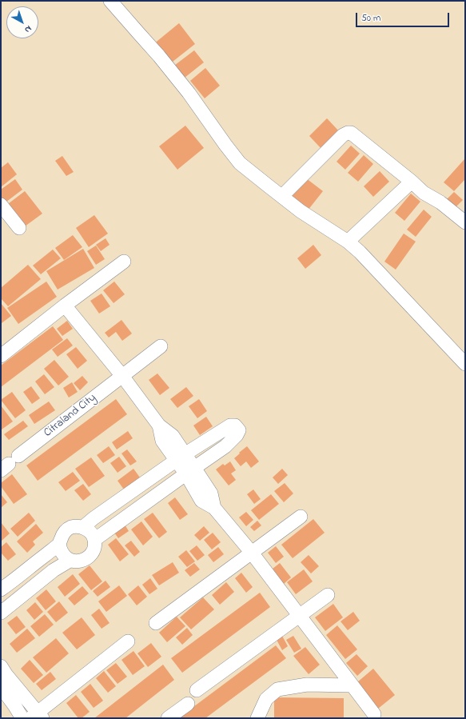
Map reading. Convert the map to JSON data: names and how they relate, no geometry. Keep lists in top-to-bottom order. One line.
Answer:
{"streets":{"street":["Citraland City"]},"scale_bar":"50 m","north":"bottom right"}
